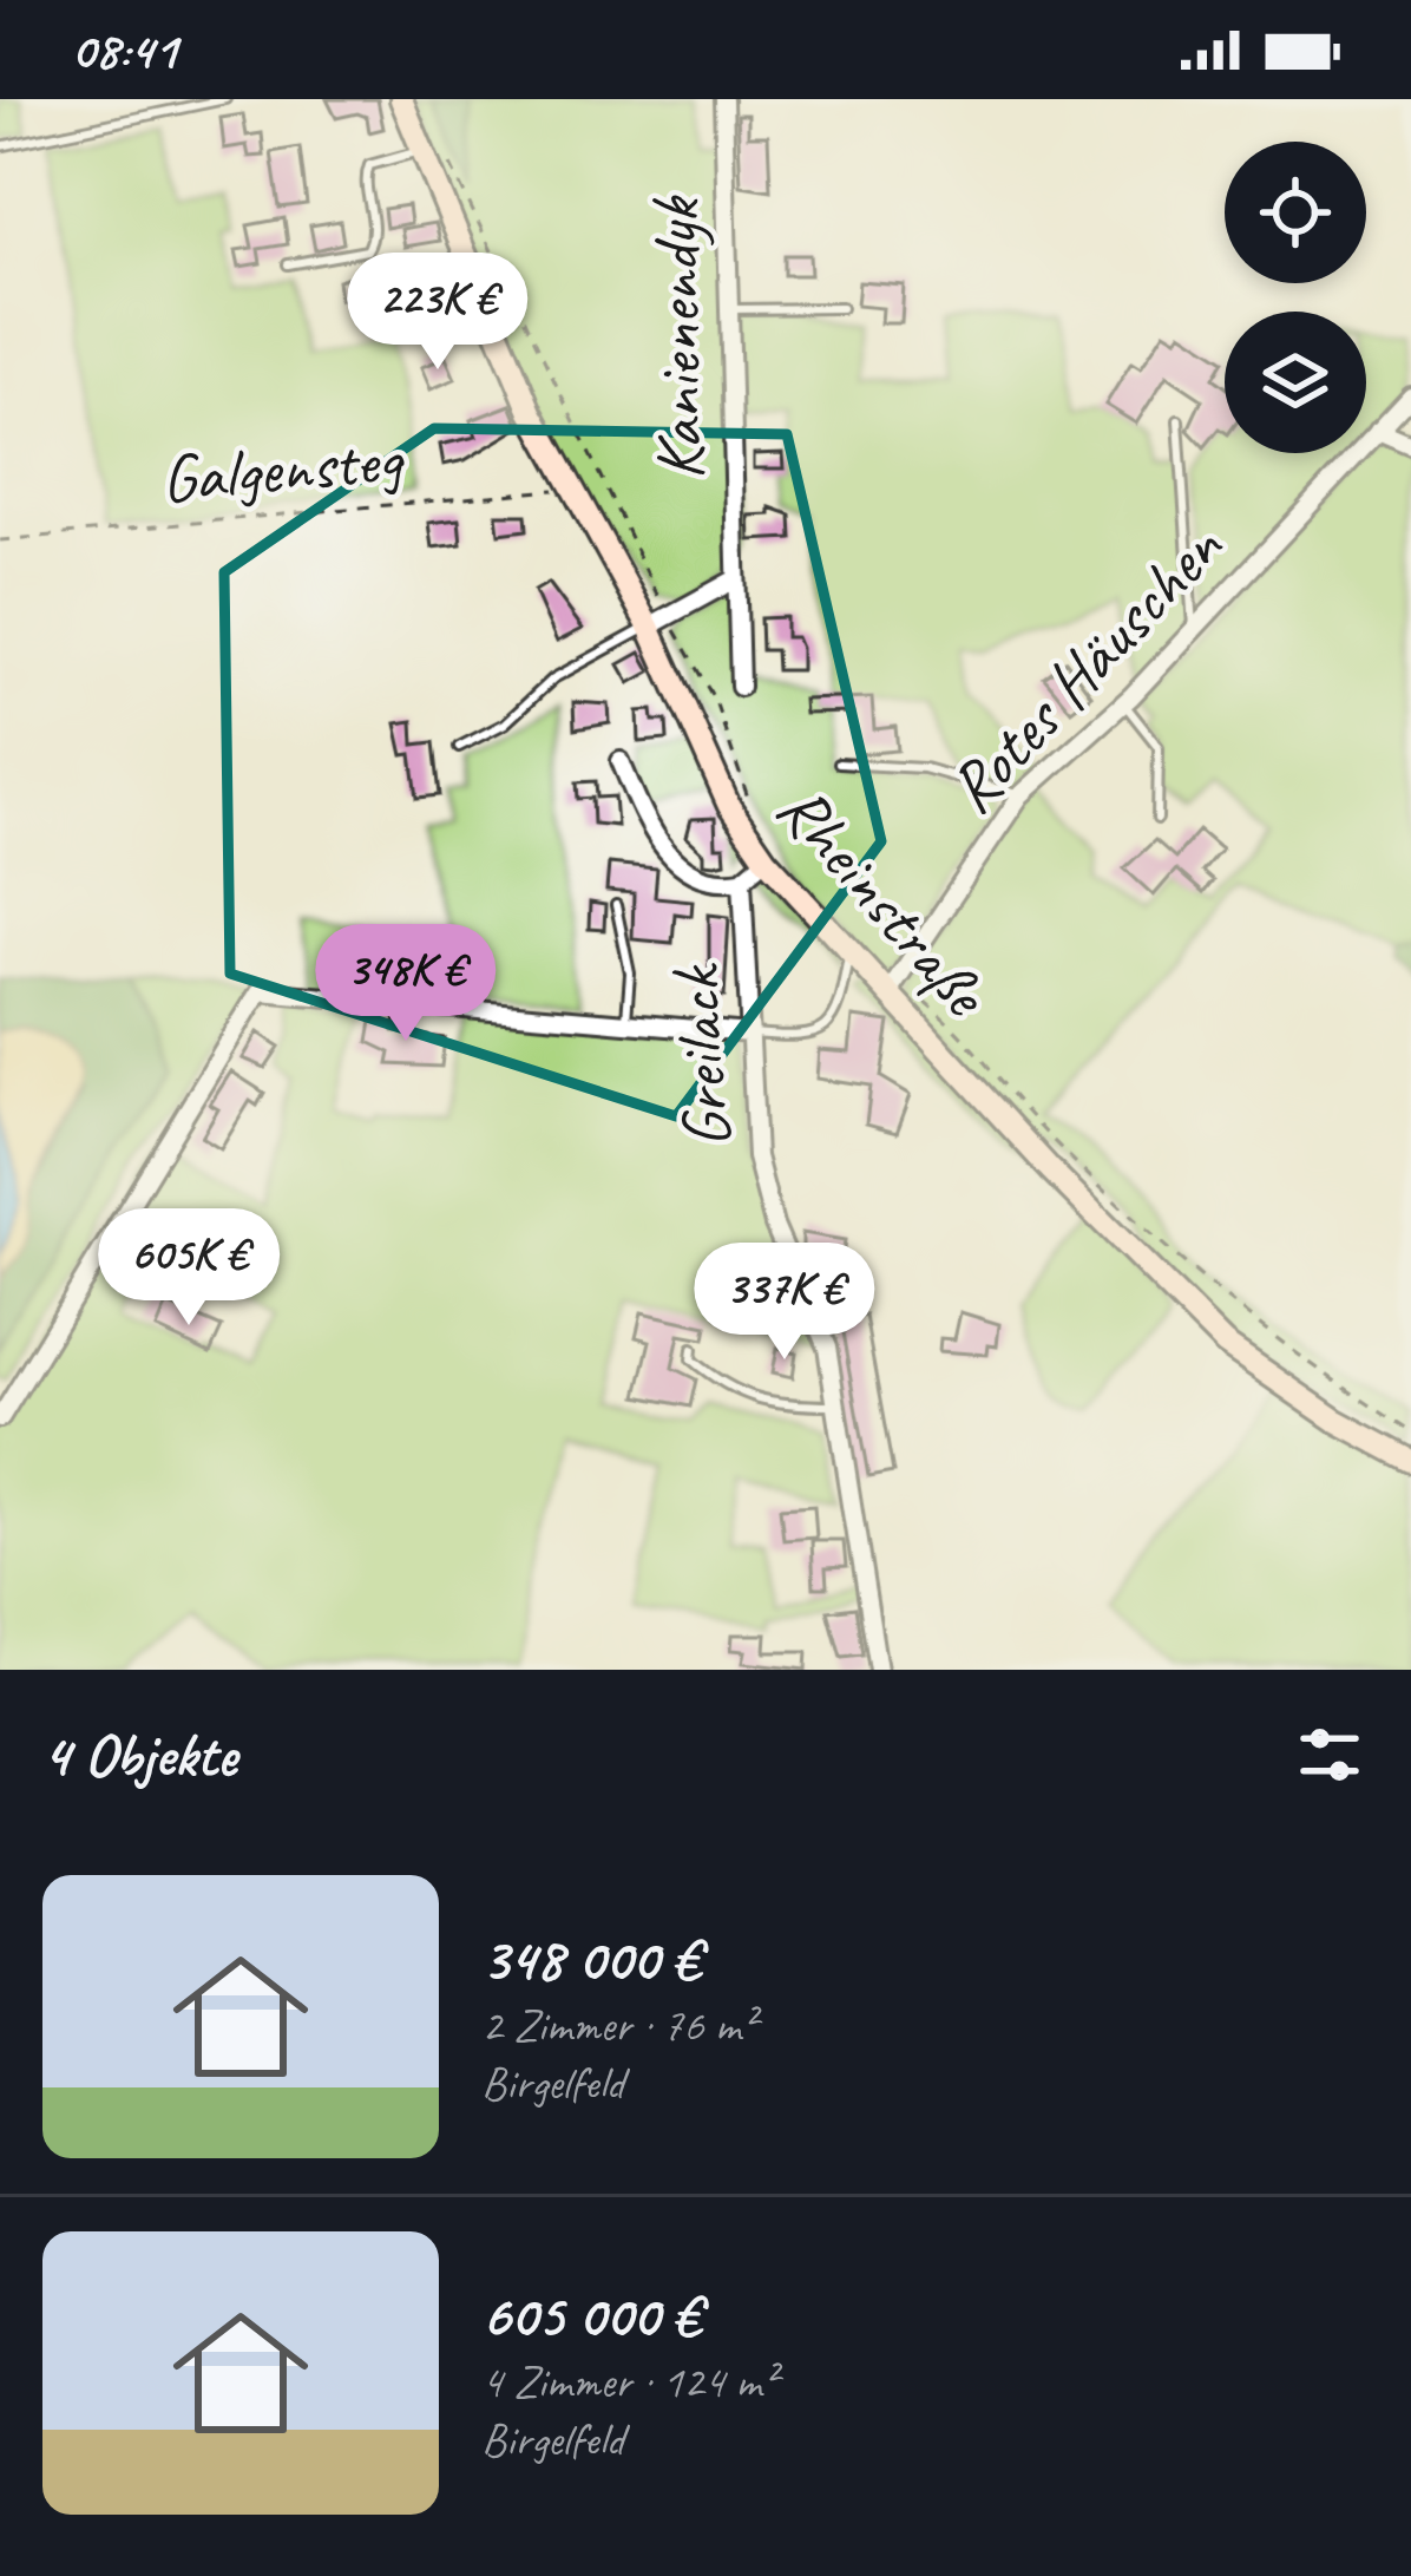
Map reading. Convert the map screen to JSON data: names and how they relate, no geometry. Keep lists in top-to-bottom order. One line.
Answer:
{"streets":{"main road":["Rheinstraße"],"street":["Kanienendyk","Rotes Häuschen","Greilack"],"path":["Galgensteg"]},"crossings":[["Kanienendyk","Rheinstraße"],["Galgensteg","Rheinstraße"],["Rotes Häuschen","Rheinstraße"],["Rheinstraße","Greilack"]],"page":{"status":"08:41","price":["223K €","348K €","605K €","337K €"],"heading":"4 Objekte","list":[{"name":"348 000 €","note":"2 Zimmer · 76 m² · Birgelfeld"},{"name":"605 000 €","note":"4 Zimmer · 124 m² · Birgelfeld"}]}}
